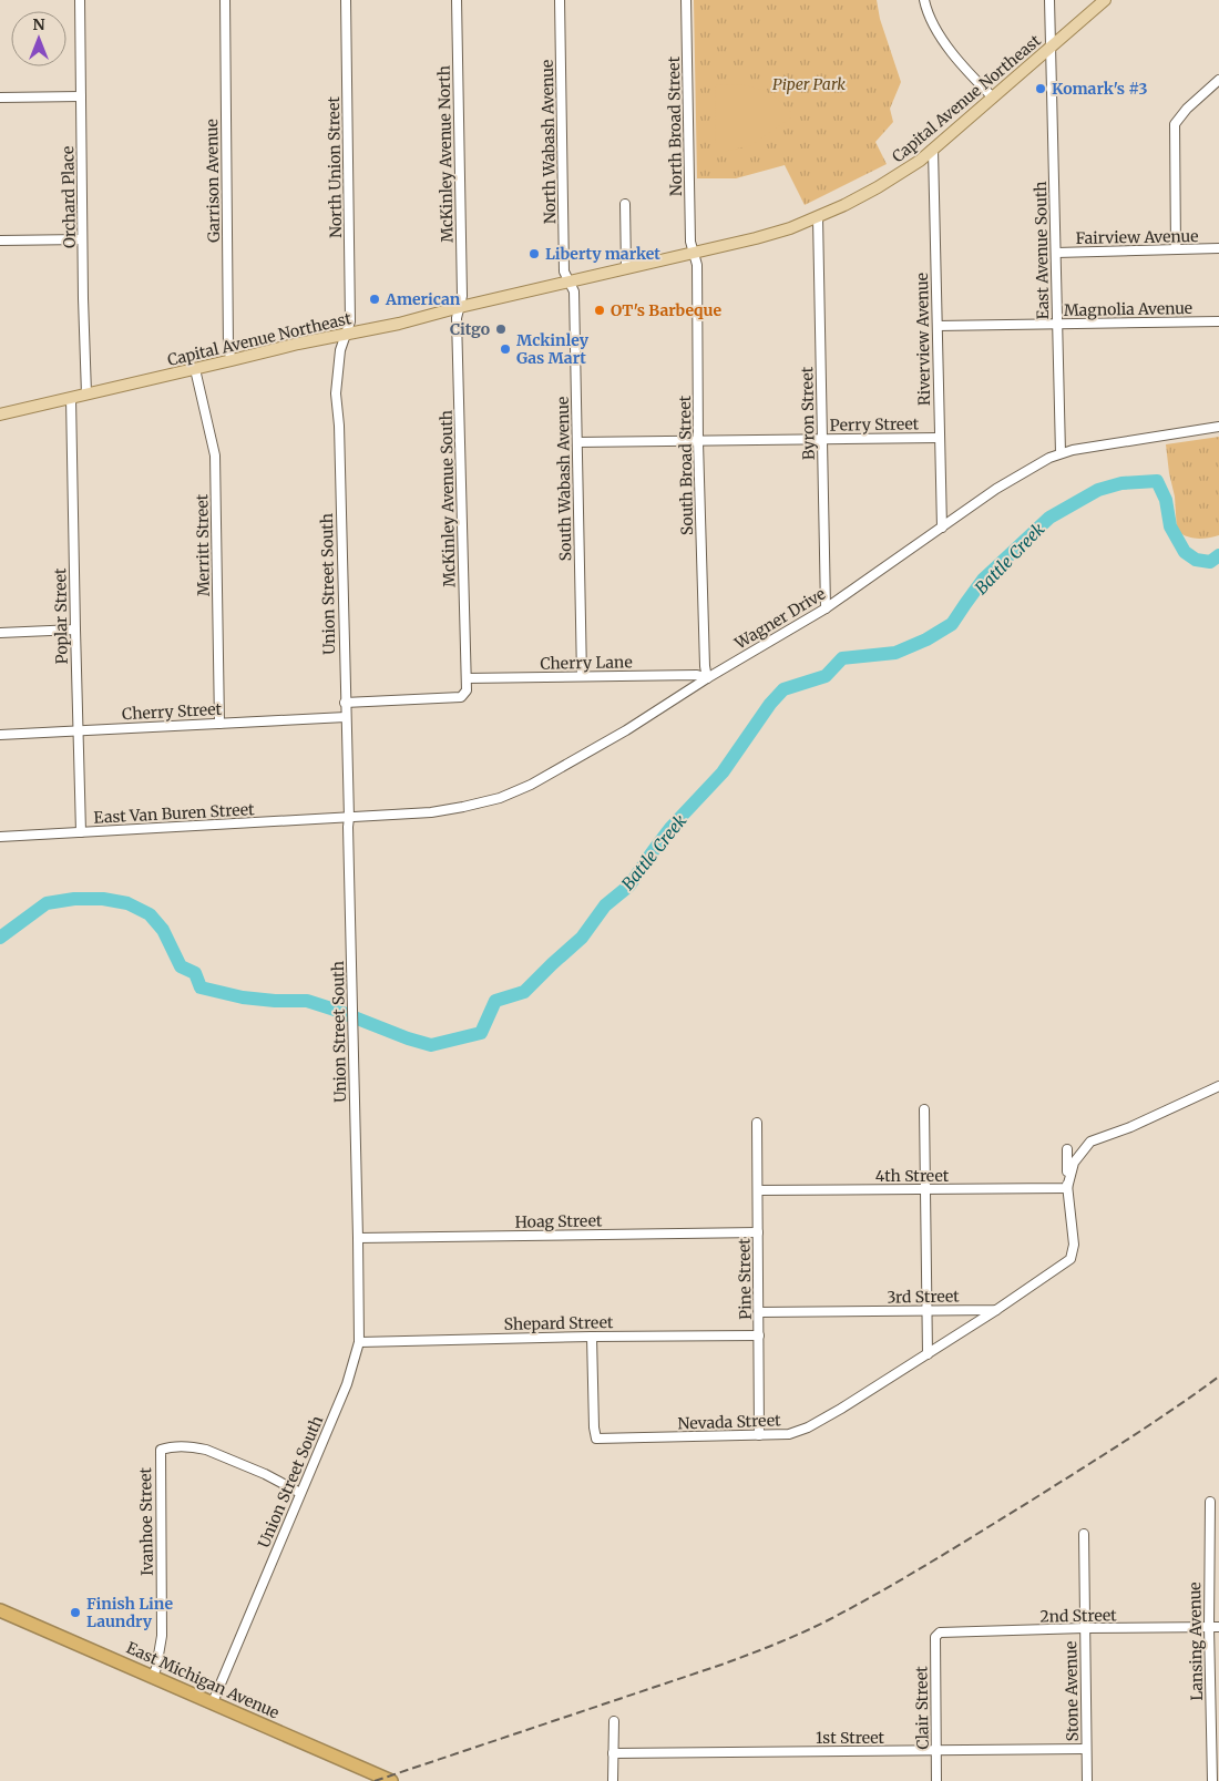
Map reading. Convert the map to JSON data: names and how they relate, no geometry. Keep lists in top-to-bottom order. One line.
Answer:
{"streets":{"highway":["East Michigan Avenue"],"main road":["Capital Avenue Northeast"],"street":["North Broad Street","North Wabash Avenue","McKinley Avenue North","North Union Street","Garrison Avenue","Orchard Place","Fairview Avenue","East Avenue South","Magnolia Avenue","Riverview Avenue","Byron Street","Perry Street","South Broad Street","South Wabash Avenue","McKinley Avenue South","Merritt Street","Union Street South","Poplar Street","Wagner Drive","Cherry Lane","Cherry Street","East Van Buren Street","4th Street","Hoag Street","Pine Street","3rd Street","Shepard Street","Nevada Street","Ivanhoe Street","2nd Street","Lansing Avenue","Stone Avenue","Clair Street","1st Street"]},"crossings":[["Capital Avenue Northeast","North Broad Street"],["Capital Avenue Northeast","North Wabash Avenue"],["Capital Avenue Northeast","McKinley Avenue North"],["Capital Avenue Northeast","North Union Street"],["Capital Avenue Northeast","Garrison Avenue"],["Capital Avenue Northeast","Orchard Place"],["Capital Avenue Northeast","East Avenue South"],["Capital Avenue Northeast","Riverview Avenue"],["Capital Avenue Northeast","Byron Street"],["Capital Avenue Northeast","South Broad Street"],["Capital Avenue Northeast","South Wabash Avenue"],["Capital Avenue Northeast","McKinley Avenue South"],["Capital Avenue Northeast","Merritt Street"],["Capital Avenue Northeast","Union Street South"],["Capital Avenue Northeast","Poplar Street"],["North Broad Street","South Broad Street"],["North Wabash Avenue","South Wabash Avenue"],["McKinley Avenue North","McKinley Avenue South"],["North Union Street","Union Street South"],["Fairview Avenue","East Avenue South"],["East Avenue South","Magnolia Avenue"],["East Avenue South","Wagner Drive"],["Magnolia Avenue","Riverview Avenue"],["Riverview Avenue","Perry Street"],["Riverview Avenue","Wagner Drive"],["Byron Street","Perry Street"],["Byron Street","Wagner Drive"],["Perry Street","South Broad Street"],["Perry Street","South Wabash Avenue"],["South Broad Street","Wagner Drive"],["South Broad Street","Cherry Lane"],["South Wabash Avenue","Cherry Lane"],["McKinley Avenue South","Union Street South"],["McKinley Avenue South","Cherry Lane"],["Merritt Street","Cherry Street"],["Union Street South","Wagner Drive"],["Union Street South","Cherry Street"],["Union Street South","East Van Buren Street"],["Union Street South","Hoag Street"],["Union Street South","Shepard Street"],["Union Street South","Ivanhoe Street"],["Union Street South","East Michigan Avenue"],["Poplar Street","Cherry Street"],["Poplar Street","East Van Buren Street"],["Wagner Drive","Cherry Lane"],["Wagner Drive","East Van Buren Street"],["4th Street","Pine Street"],["Hoag Street","Pine Street"],["Pine Street","3rd Street"],["Pine Street","Shepard Street"],["Pine Street","Nevada Street"],["3rd Street","Nevada Street"],["Shepard Street","Nevada Street"],["Ivanhoe Street","East Michigan Avenue"],["2nd Street","Lansing Avenue"],["2nd Street","Stone Avenue"],["2nd Street","Clair Street"],["Stone Avenue","1st Street"],["Clair Street","1st Street"]],"water":["Battle Creek"],"parks":["Piper Park"],"places":["Komark's #3","Liberty market","American","OT's Barbeque","Citgo","Mckinley Gas Mart","Finish Line Laundry"],"north":"top"}
